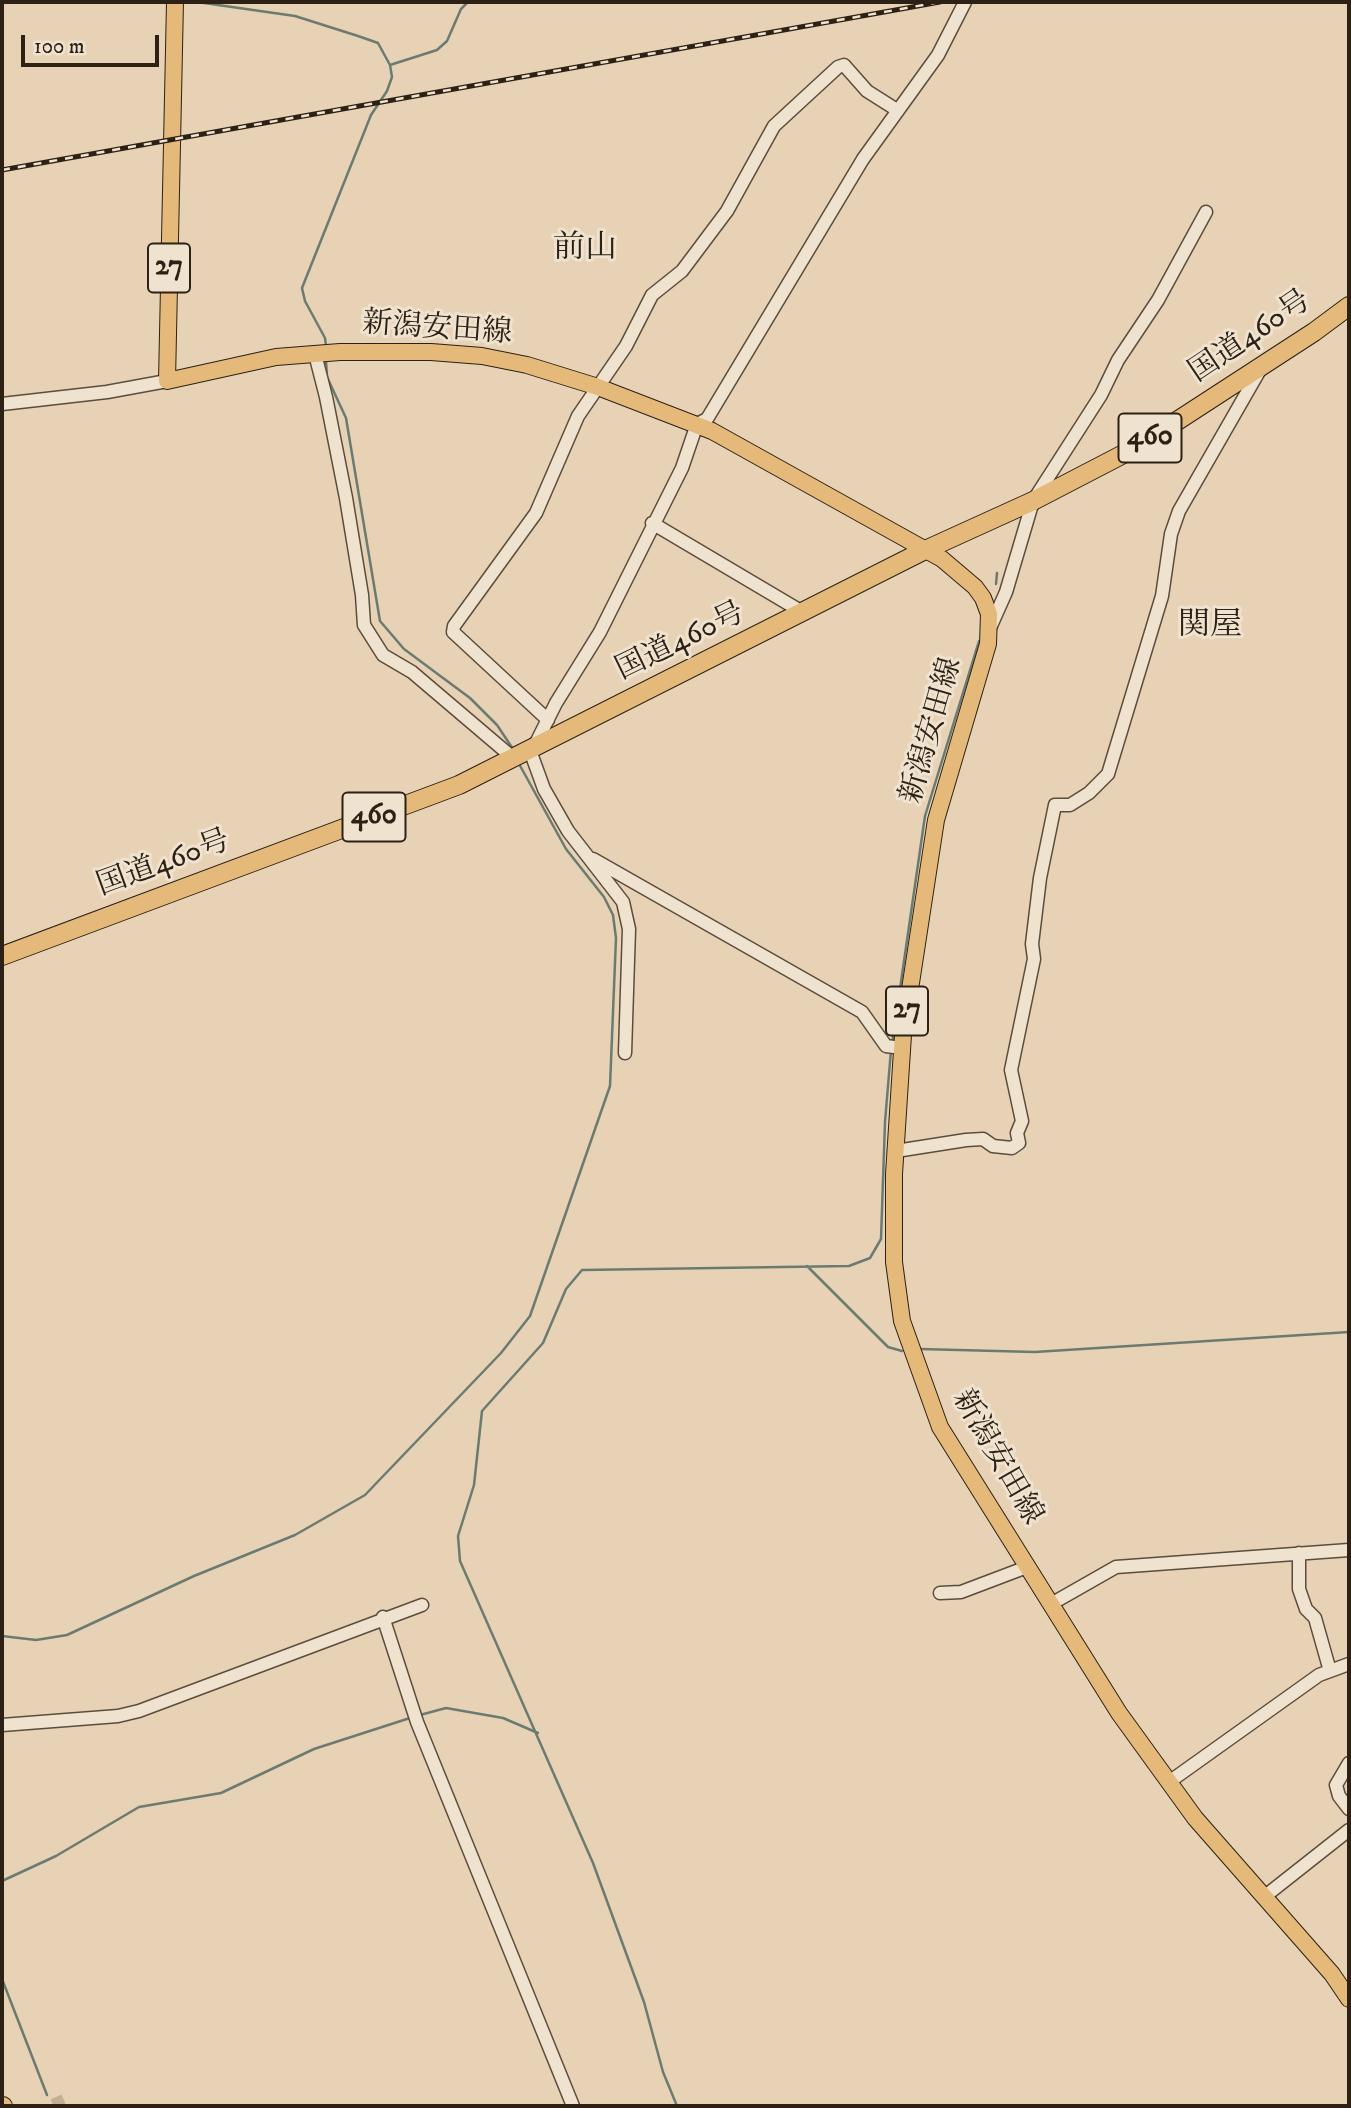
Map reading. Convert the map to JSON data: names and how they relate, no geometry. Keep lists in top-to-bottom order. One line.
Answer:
{"streets":{"highway":["国道460号","460"],"main road":["27","新潟安田線"]},"crossings":[["27","新潟安田線"],["新潟安田線","国道460号"]],"districts":["前山","関屋"],"scale_bar":"100 m"}
